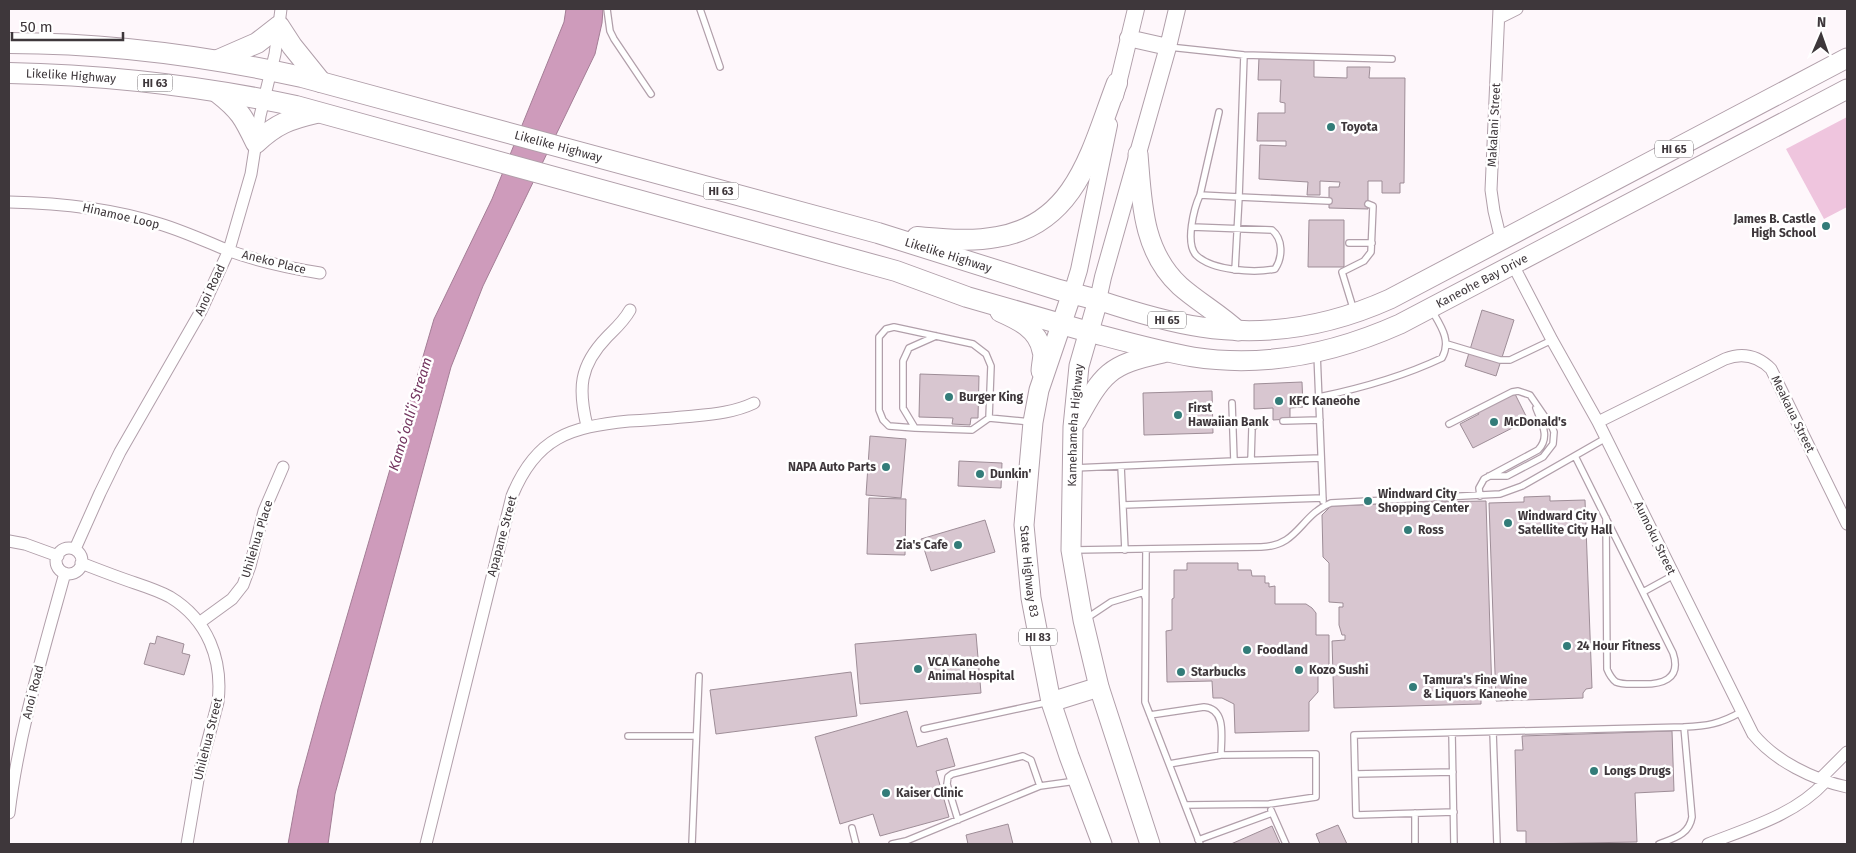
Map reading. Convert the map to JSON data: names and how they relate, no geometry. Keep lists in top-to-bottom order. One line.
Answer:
{"streets":{"highway":["Likelike Highway","HI 63"],"main road":["HI 65","Kaneohe Bay Drive","Kamehameha Highway","State Highway 83","HI 83"],"street":["Makalani Street","Hinamoe Loop","Aneko Place","Anoi Road","Meakaua Street","Apapane Street","Aumoku Street","Uhilehua Place","Uhilehua Street"]},"crossings":[["Likelike Highway","HI 65"],["Likelike Highway","Kaneohe Bay Drive"],["Likelike Highway","Anoi Road"],["Likelike Highway","Kamehameha Highway"],["Likelike Highway","State Highway 83"],["Likelike Highway","HI 83"],["Makalani Street","HI 65"],["HI 65","Kamehameha Highway"],["Hinamoe Loop","Aneko Place"],["Hinamoe Loop","Anoi Road"],["Aneko Place","Anoi Road"],["Kaneohe Bay Drive","Kamehameha Highway"],["Kaneohe Bay Drive","Aumoku Street"],["Anoi Road","Uhilehua Street"],["Meakaua Street","Aumoku Street"],["Uhilehua Place","Uhilehua Street"],["State Highway 83","HI 83"]],"water":["Kamoʻoaliʻi Stream"],"places":["Toyota","James B. Castle High School","Burger King","KFC Kaneohe","First Hawaiian Bank","McDonald's","NAPA Auto Parts","Dunkin'","Windward City Shopping Center","Windward City Satellite City Hall","Ross","Zia's Cafe","24 Hour Fitness","Foodland","VCA Kaneohe Animal Hospital","Kozo Sushi","Starbucks","Tamura's Fine Wine & Liquors Kaneohe","Longs Drugs","Kaiser Clinic"],"scale_bar":"50 m","north":"top"}
